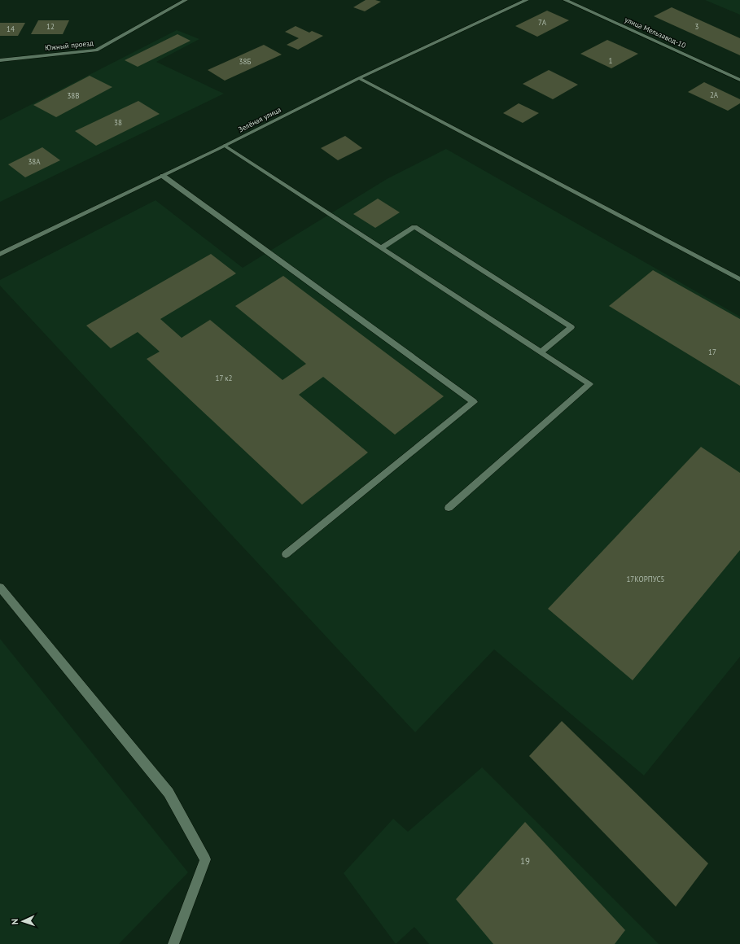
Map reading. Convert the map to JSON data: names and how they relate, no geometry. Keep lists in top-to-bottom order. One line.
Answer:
{"streets":{"street":["улица Мельзавод-10","Южный проезд","Зелёная улица"]},"house_numbers":["7А","12","3","14","1","38Б","2А","38В","38","38А","17","17 к2","17КОРПУС5","19"],"north":"left"}
